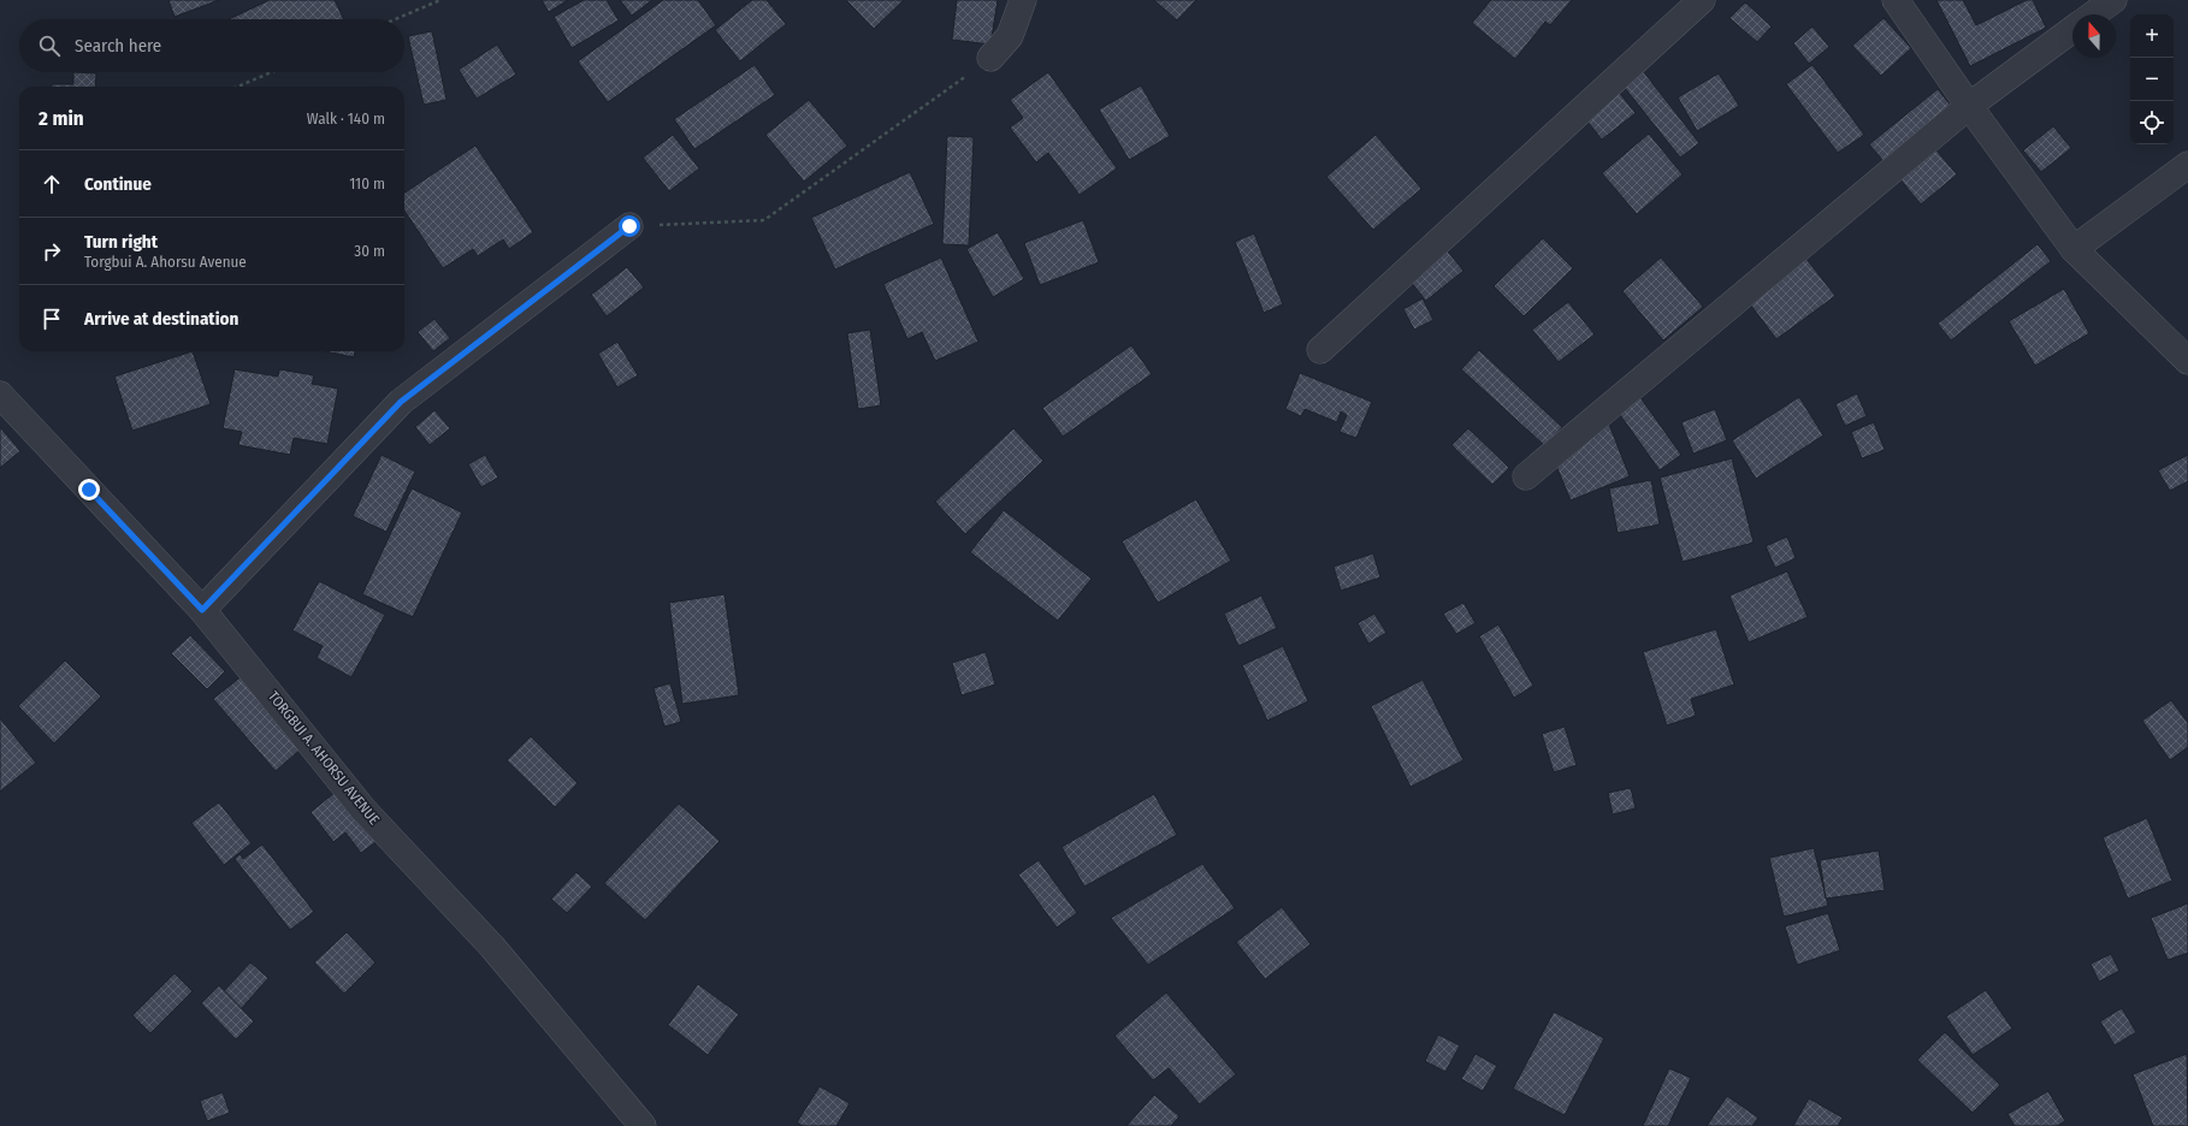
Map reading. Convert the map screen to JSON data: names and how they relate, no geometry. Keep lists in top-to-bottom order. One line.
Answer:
{"streets":{"street":["TORGBUI A. AHORSU AVENUE"]},"north":"top","page":{"map_buttons":["+","−"],"search":"Search here","heading":["2 min","Walk · 140 m"],"list":[["Continue","110 m"],["Turn right","Torgbui A. Ahorsu Avenue","30 m"],"Arrive at destination"]}}
